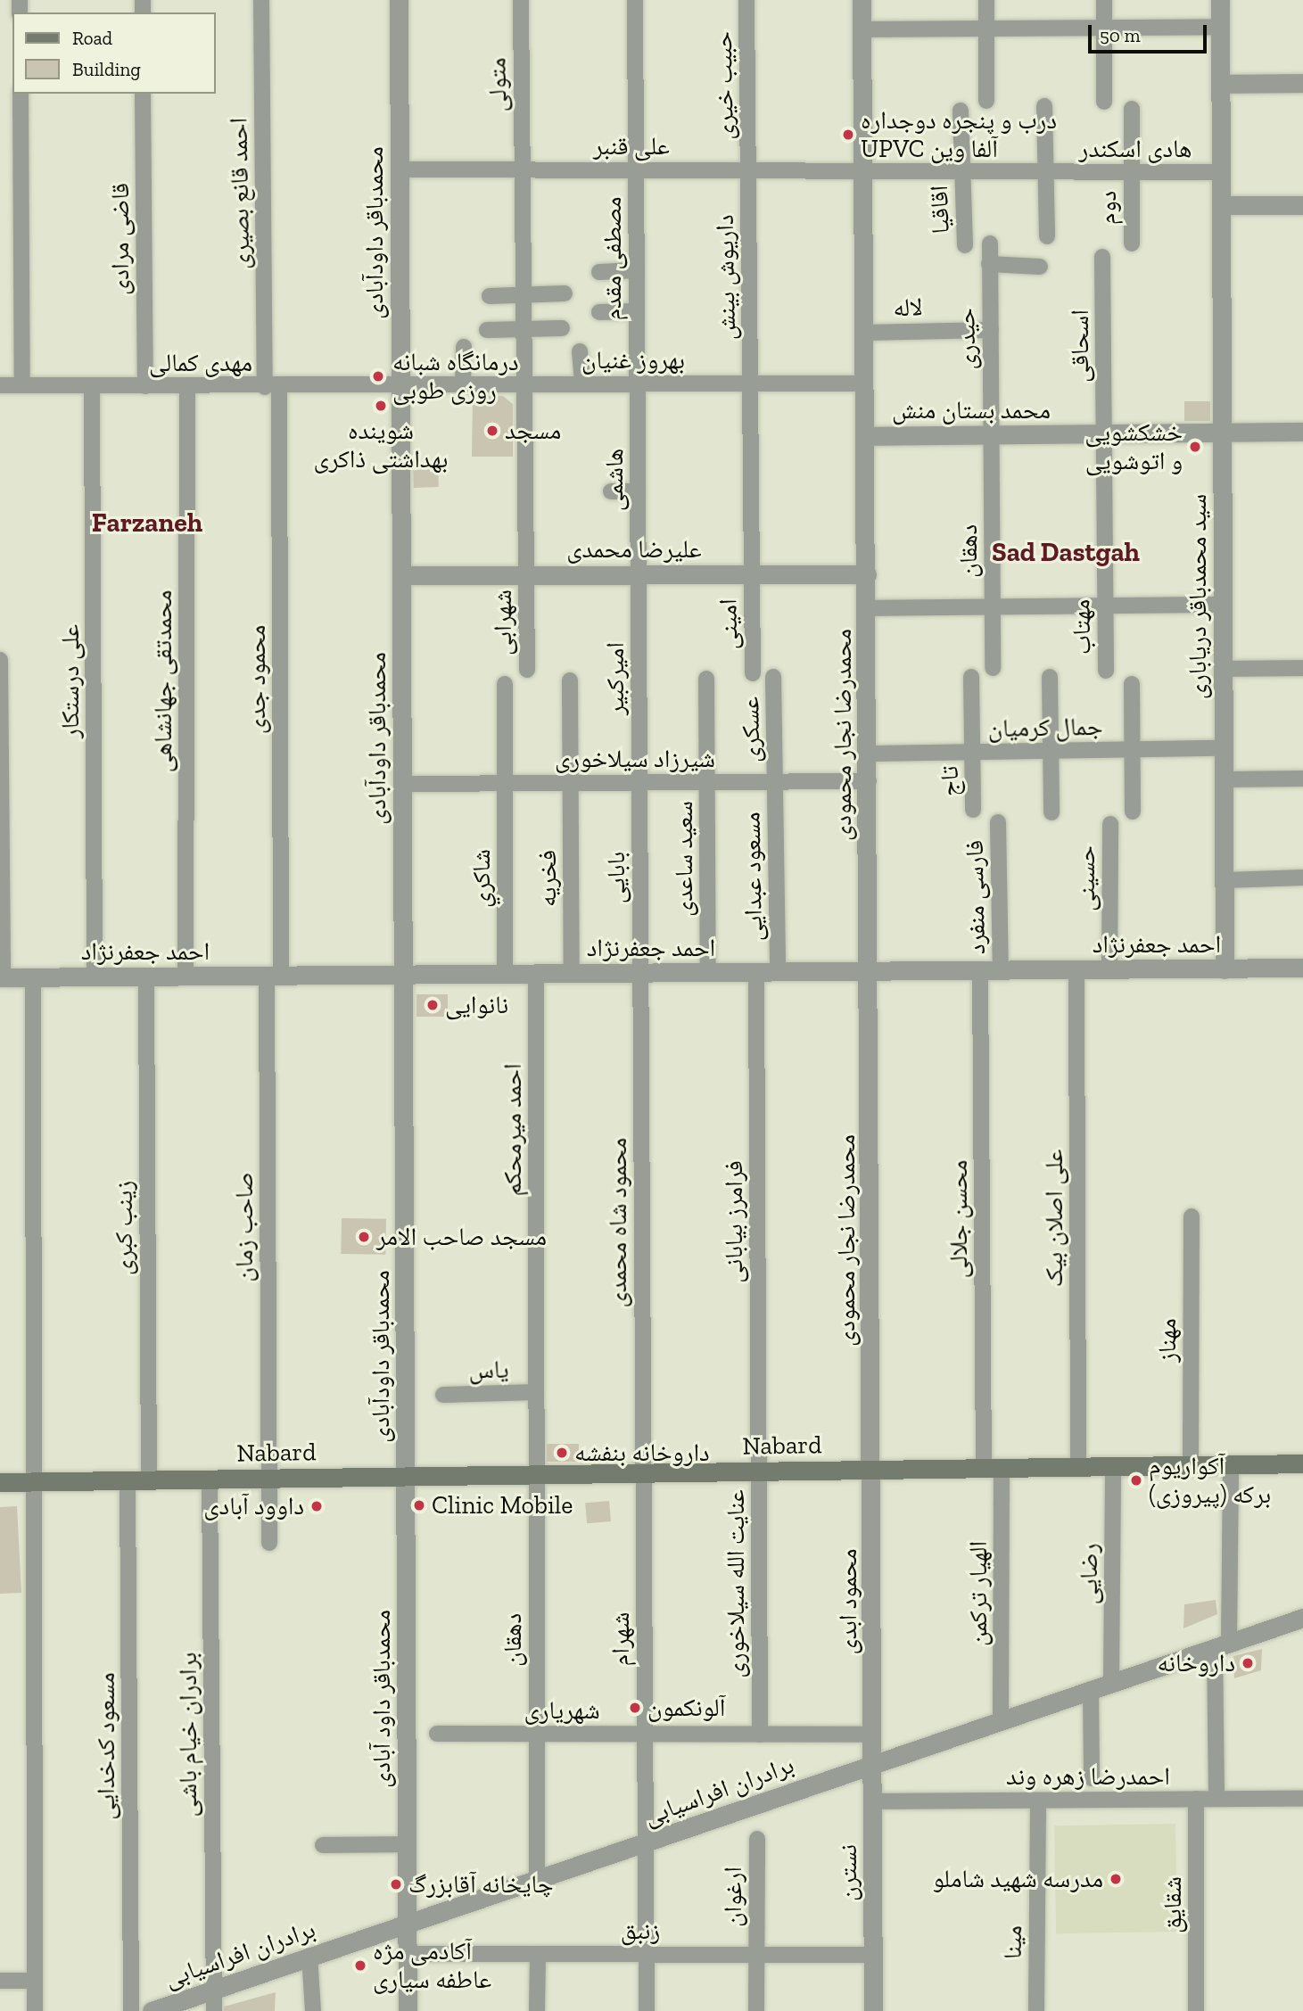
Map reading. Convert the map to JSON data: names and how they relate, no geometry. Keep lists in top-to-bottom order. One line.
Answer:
{"streets":{"main road":["Nabard"],"street":["متولی","حبیب خیری","علی قنبر","هادی اسکندر","احمد قانع بصیری","دوم","اقاقیا","محمدباقر داودآبادی","قاضی مرادی","مصطفی مقدم","داریوش بینش","لاله","حیدری","اسحاقی","بهروز غنیان","مهدی کمالی","محمد بستان منش","هاشمی","علیرضا محمدی","دهقان","سید محمدباقر دریاباری","شهرابی","امینی","مهتاب","امیرکبیر","محمود جدی","علی درستکار","محمدتقی جهانشاهی","جمال کرمیان","عسکری","محمدرضا نجار محمودی","شیرزاد سیلاخوری","تاج","سعید ساعدی","مسعود عبدایی","بابایی","شاكري","فخریه","حسینی","فارسی منفرد","احمد جعفرنژاد","احمد میرمحکم","علی اصلان بیک","محسن جلالی","فرامرز بیابانی","محمود شاه محمدی","صاحب زمان","زینب کبری","مهناز","یاس","رضایی","عنایت الله سیلاخوری","الهیار ترکمن","محمود ابدی","شهرام","محمدباقر داود آبادی","شهریاری","برادران خیام باشی","مسعود کدخدایی","احمدرضا زهره وند","برادران افراسیابی","نسترن","ارغوان","شقایق","زنبق","مینا"]},"crossings":[["متولی","علی قنبر"],["متولی","بهروز غنیان"],["متولی","شهرابی"],["حبیب خیری","علی قنبر"],["حبیب خیری","داریوش بینش"],["علی قنبر","هادی اسکندر"],["علی قنبر","محمدباقر داودآبادی"],["علی قنبر","مصطفی مقدم"],["علی قنبر","داریوش بینش"],["علی قنبر","محمدرضا نجار محمودی"],["هادی اسکندر","دوم"],["هادی اسکندر","اقاقیا"],["هادی اسکندر","سید محمدباقر دریاباری"],["هادی اسکندر","محمدرضا نجار محمودی"],["احمد قانع بصیری","مهدی کمالی"],["احمد قانع بصیری","محمود جدی"],["محمدباقر داودآبادی","بهروز غنیان"],["محمدباقر داودآبادی","مهدی کمالی"],["محمدباقر داودآبادی","علیرضا محمدی"],["محمدباقر داودآبادی","شیرزاد سیلاخوری"],["محمدباقر داودآبادی","احمد جعفرنژاد"],["محمدباقر داودآبادی","Nabard"],["محمدباقر داودآبادی","محمدباقر داود آبادی"],["قاضی مرادی","مهدی کمالی"],["مصطفی مقدم","بهروز غنیان"],["مصطفی مقدم","هاشمی"],["داریوش بینش","بهروز غنیان"],["داریوش بینش","علیرضا محمدی"],["داریوش بینش","امینی"],["لاله","حیدری"],["لاله","محمدرضا نجار محمودی"],["حیدری","محمد بستان منش"],["حیدری","دهقان"],["اسحاقی","محمد بستان منش"],["اسحاقی","مهتاب"],["بهروز غنیان","مهدی کمالی"],["بهروز غنیان","هاشمی"],["بهروز غنیان","شهرابی"],["بهروز غنیان","محمدرضا نجار محمودی"],["مهدی کمالی","محمود جدی"],["مهدی کمالی","علی درستکار"],["مهدی کمالی","محمدتقی جهانشاهی"],["محمد بستان منش","دهقان"],["محمد بستان منش","سید محمدباقر دریاباری"],["محمد بستان منش","مهتاب"],["محمد بستان منش","محمدرضا نجار محمودی"],["هاشمی","علیرضا محمدی"],["هاشمی","امیرکبیر"],["علیرضا محمدی","شهرابی"],["علیرضا محمدی","امینی"],["علیرضا محمدی","امیرکبیر"],["علیرضا محمدی","محمدرضا نجار محمودی"],["دهقان","احمد میرمحکم"],["دهقان","Nabard"],["دهقان","شهریاری"],["دهقان","برادران افراسیابی"],["سید محمدباقر دریاباری","جمال کرمیان"],["سید محمدباقر دریاباری","احمد جعفرنژاد"],["امیرکبیر","شیرزاد سیلاخوری"],["امیرکبیر","بابایی"],["محمود جدی","احمد جعفرنژاد"],["محمود جدی","صاحب زمان"],["علی درستکار","احمد جعفرنژاد"],["محمدتقی جهانشاهی","احمد جعفرنژاد"],["جمال کرمیان","محمدرضا نجار محمودی"],["جمال کرمیان","تاج"],["عسکری","شیرزاد سیلاخوری"],["عسکری","مسعود عبدایی"],["محمدرضا نجار محمودی","شیرزاد سیلاخوری"],["محمدرضا نجار محمودی","احمد جعفرنژاد"],["محمدرضا نجار محمودی","Nabard"],["محمدرضا نجار محمودی","محمود ابدی"],["شیرزاد سیلاخوری","سعید ساعدی"],["شیرزاد سیلاخوری","مسعود عبدایی"],["شیرزاد سیلاخوری","بابایی"],["شیرزاد سیلاخوری","شاكري"],["شیرزاد سیلاخوری","فخریه"],["سعید ساعدی","احمد جعفرنژاد"],["مسعود عبدایی","احمد جعفرنژاد"],["بابایی","احمد جعفرنژاد"],["بابایی","محمود شاه محمدی"],["شاكري","احمد جعفرنژاد"],["فخریه","احمد جعفرنژاد"],["حسینی","احمد جعفرنژاد"],["فارسی منفرد","احمد جعفرنژاد"],["احمد جعفرنژاد","احمد میرمحکم"],["احمد جعفرنژاد","علی اصلان بیک"],["احمد جعفرنژاد","محسن جلالی"],["احمد جعفرنژاد","فرامرز بیابانی"],["احمد جعفرنژاد","محمود شاه محمدی"],["احمد جعفرنژاد","صاحب زمان"],["احمد جعفرنژاد","زینب کبری"],["احمد میرمحکم","یاس"],["احمد میرمحکم","Nabard"],["علی اصلان بیک","Nabard"],["محسن جلالی","Nabard"],["محسن جلالی","الهیار ترکمن"],["فرامرز بیابانی","Nabard"],["فرامرز بیابانی","عنایت الله سیلاخوری"],["محمود شاه محمدی","Nabard"],["محمود شاه محمدی","شهرام"],["صاحب زمان","Nabard"],["زینب کبری","Nabard"],["مهناز","Nabard"],["Nabard","رضایی"],["Nabard","عنایت الله سیلاخوری"],["Nabard","الهیار ترکمن"],["Nabard","محمود ابدی"],["Nabard","شهرام"],["Nabard","محمدباقر داود آبادی"],["Nabard","برادران خیام باشی"],["Nabard","مسعود کدخدایی"],["رضایی","برادران افراسیابی"],["عنایت الله سیلاخوری","شهریاری"],["الهیار ترکمن","برادران افراسیابی"],["محمود ابدی","شهریاری"],["محمود ابدی","نسترن"],["شهرام","شهریاری"],["شهرام","برادران افراسیابی"],["شهرام","زنبق"],["محمدباقر داود آبادی","برادران افراسیابی"],["محمدباقر داود آبادی","زنبق"],["شهریاری","نسترن"],["برادران خیام باشی","برادران افراسیابی"],["احمدرضا زهره وند","نسترن"],["احمدرضا زهره وند","شقایق"],["احمدرضا زهره وند","مینا"],["برادران افراسیابی","نسترن"],["نسترن","زنبق"],["ارغوان","زنبق"]],"districts":["Farzaneh","Sad Dastgah"],"places":["درب و پنجره دوجداره UPVC آلفا وین","درمانگاه شبانه روزی طوبی","شوینده بهداشتی ذاکری","مسجد","خشکشویی و اتوشویی","نانوایی","مسجد صاحب الامر","داروخانه بنفشه","آکواریوم برکه (پیروزی)","Clinic Mobile","داوود آبادی","داروخانه","آلونکمون","مدرسه شهید شاملو","چایخانه آقابزرگ","آکادمی مژه عاطفه سیاری"],"legend":["Road","Building"],"scale_bar":"50 m"}
